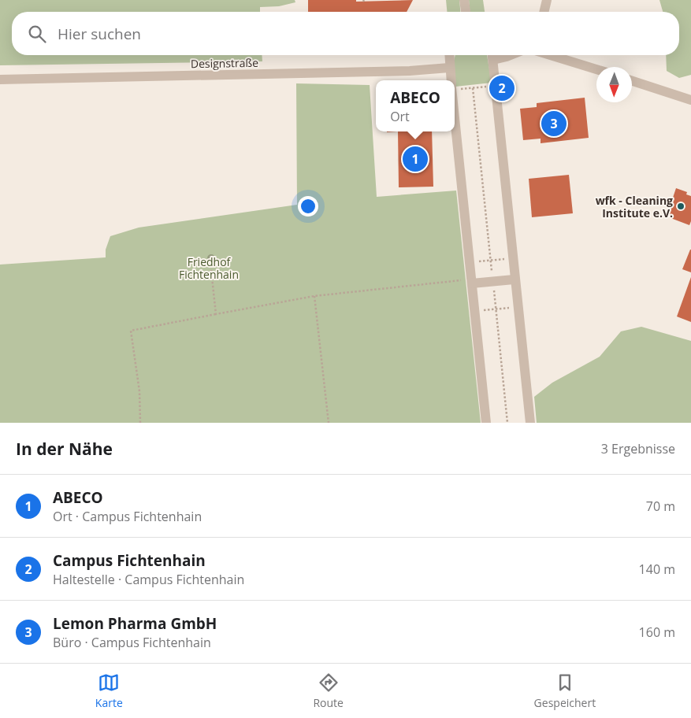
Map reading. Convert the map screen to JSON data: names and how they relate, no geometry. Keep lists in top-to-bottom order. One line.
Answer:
{"streets":{"street":["Designstraße"]},"parks":["Friedhof Fichtenhain"],"places":["wfk - Cleaning Institute e.V."],"north":"bottom","page":{"search":"Hier suchen","pins":["2","3","1"],"popup":["ABECO","Ort"],"heading":["In der Nähe","3 Ergebnisse"],"list":[{"mark":"1","name":"ABECO","note":"Ort · Campus Fichtenhain","value":"70 m"},{"mark":"2","name":"Campus Fichtenhain","note":"Haltestelle · Campus Fichtenhain","value":"140 m"},{"mark":"3","name":"Lemon Pharma GmbH","note":"Büro · Campus Fichtenhain","value":"160 m"}],"nav":["Karte","Route","Gespeichert"]}}
